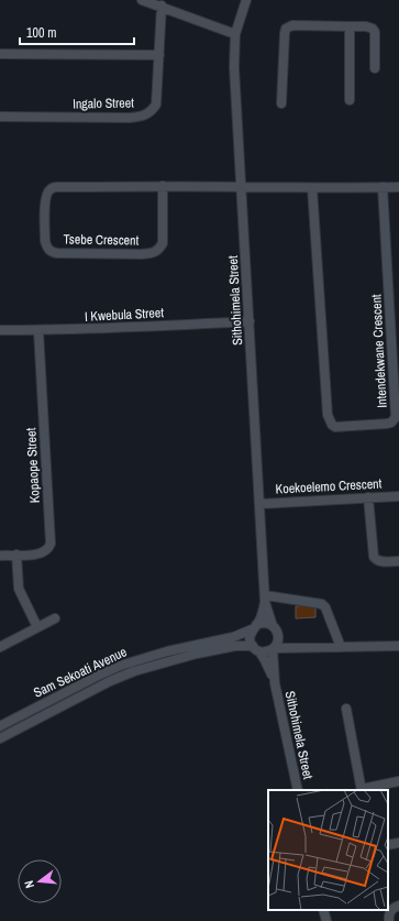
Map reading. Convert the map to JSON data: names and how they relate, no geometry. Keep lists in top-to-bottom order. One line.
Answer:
{"streets":{"street":["Ingalo Street","Tsebe Crescent","Sithohimela Street","I Kwebula Street","Intendekwane Crescent","Kopaope Street","Koekoelemo Crescent","Sam Sekoati Avenue"]},"crossings":[["Tsebe Crescent","Sithohimela Street"],["Tsebe Crescent","Intendekwane Crescent"],["Sithohimela Street","I Kwebula Street"],["Sithohimela Street","Koekoelemo Crescent"],["Sithohimela Street","Sam Sekoati Avenue"],["I Kwebula Street","Kopaope Street"]],"scale_bar":"100 m","north":"left"}
